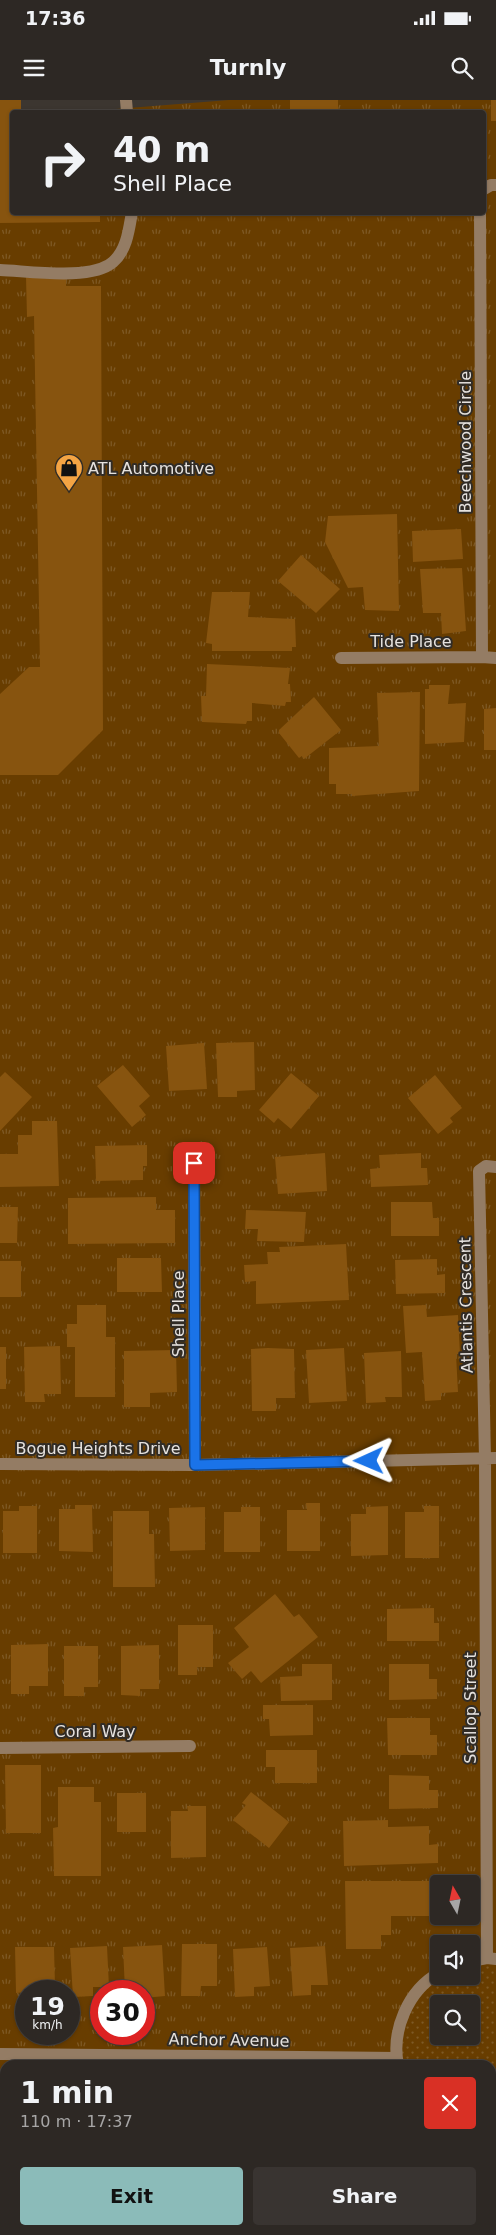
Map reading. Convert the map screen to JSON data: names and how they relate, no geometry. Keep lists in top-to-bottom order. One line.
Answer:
{"streets":{"street":["Beechwood Circle","Tide Place","Atlantis Crescent","Shell Place","Bogue Heights Drive","Scallop Street","Coral Way","Anchor Avenue"]},"crossings":[["Beechwood Circle","Tide Place"],["Atlantis Crescent","Bogue Heights Drive"],["Atlantis Crescent","Scallop Street"],["Shell Place","Bogue Heights Drive"],["Bogue Heights Drive","Scallop Street"]],"places":{"shop":["ATL Automotive"]},"north":"top","page":{"status":"17:36","header":"Turnly","turn":["40 m","Shell Place"],"speed":"19 km/h","limit":"30","heading":["1 min","110 m · 17:37"],"buttons":["Exit","Share"]}}
